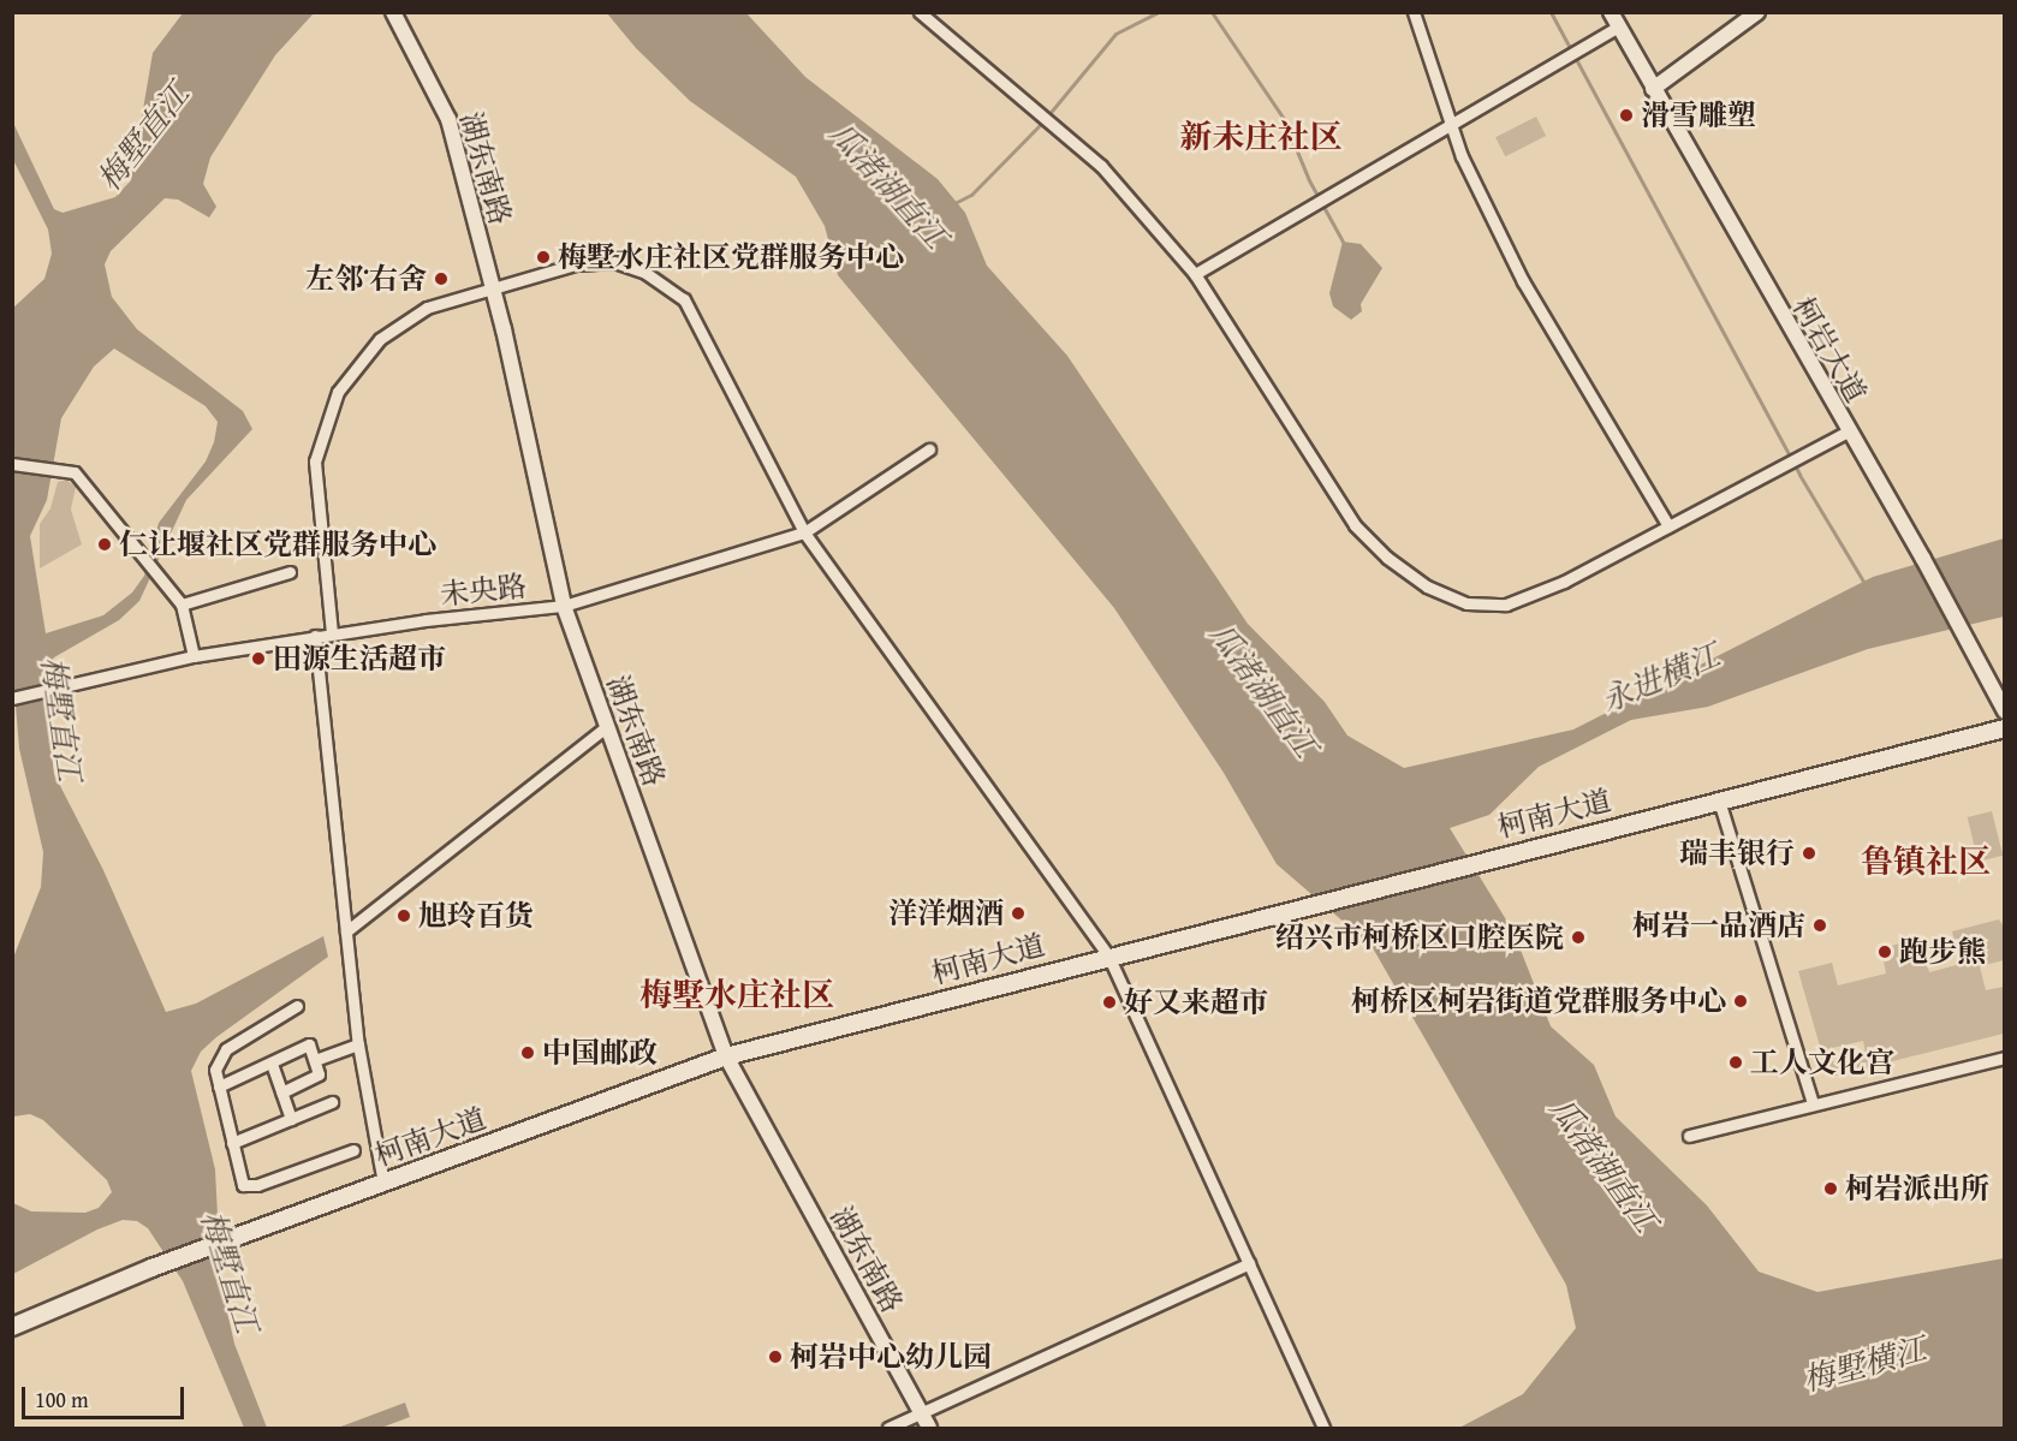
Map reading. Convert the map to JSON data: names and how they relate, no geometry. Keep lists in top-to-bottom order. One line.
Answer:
{"streets":{"main road":["柯南大道"],"street":["湖东南路","柯岩大道","未央路"]},"crossings":[["湖东南路","未央路"],["湖东南路","柯南大道"]],"districts":["新未庄社区","鲁镇社区","梅墅水庄社区"],"water":["梅墅直江","瓜渚湖直江","永进横江","梅墅横江"],"places":["滑雪雕塑","梅墅水庄社区党群服务中心","左邻˙右舍","仁让堰社区党群服务中心","田源生活超市","瑞丰银行","洋洋烟酒","旭玲百货","柯岩一品酒店","绍兴市柯桥区口腔医院","跑步熊","柯桥区柯岩街道党群服务中心","好又来超市","中国邮政","工人文化宫","柯岩派出所","柯岩中心幼儿园"],"scale_bar":"100 m"}
